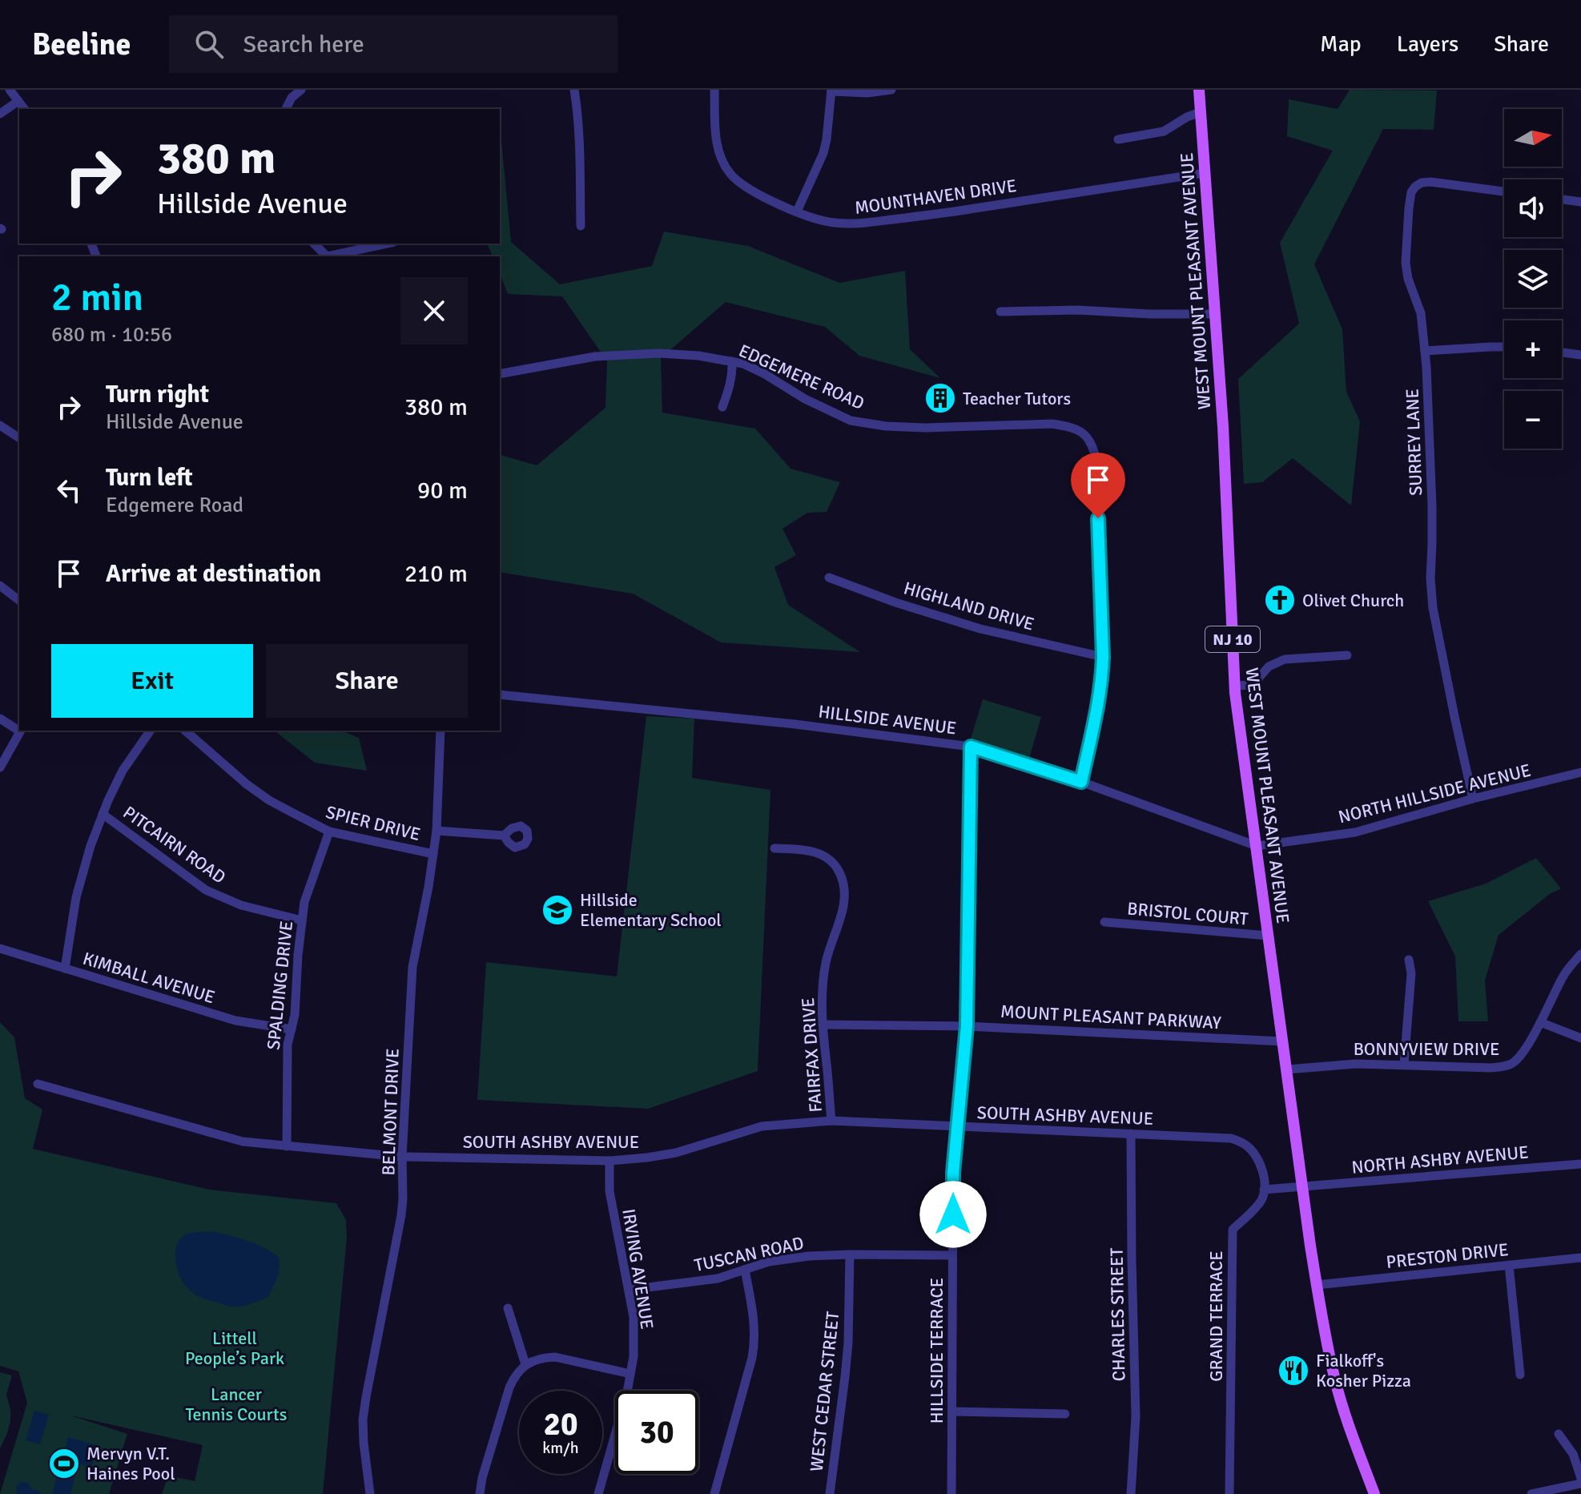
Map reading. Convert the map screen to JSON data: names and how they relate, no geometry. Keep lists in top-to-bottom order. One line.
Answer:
{"streets":{"main road":["WEST MOUNT PLEASANT AVENUE","NJ 10"],"street":["MOUNTHAVEN DRIVE","EDGEMERE ROAD","SURREY LANE","HIGHLAND DRIVE","HILLSIDE AVENUE","NORTH HILLSIDE AVENUE","SPIER DRIVE","PITCAIRN ROAD","BRISTOL COURT","KIMBALL AVENUE","SPALDING DRIVE","MOUNT PLEASANT PARKWAY","BONNYVIEW DRIVE","FAIRFAX DRIVE","BELMONT DRIVE","SOUTH ASHBY AVENUE","NORTH ASHBY AVENUE","TUSCAN ROAD","PRESTON DRIVE","IRVING AVENUE","CHARLES STREET","GRAND TERRACE","HILLSIDE TERRACE","WEST CEDAR STREET"]},"crossings":[["MOUNTHAVEN DRIVE","WEST MOUNT PLEASANT AVENUE"],["WEST MOUNT PLEASANT AVENUE","HILLSIDE AVENUE"],["WEST MOUNT PLEASANT AVENUE","NORTH HILLSIDE AVENUE"],["WEST MOUNT PLEASANT AVENUE","BRISTOL COURT"],["WEST MOUNT PLEASANT AVENUE","MOUNT PLEASANT PARKWAY"],["WEST MOUNT PLEASANT AVENUE","BONNYVIEW DRIVE"],["WEST MOUNT PLEASANT AVENUE","NORTH ASHBY AVENUE"],["WEST MOUNT PLEASANT AVENUE","PRESTON DRIVE"],["EDGEMERE ROAD","HIGHLAND DRIVE"],["EDGEMERE ROAD","HILLSIDE AVENUE"],["SURREY LANE","NORTH HILLSIDE AVENUE"],["HILLSIDE AVENUE","NORTH HILLSIDE AVENUE"],["HILLSIDE AVENUE","HILLSIDE TERRACE"],["SPIER DRIVE","SPALDING DRIVE"],["SPIER DRIVE","BELMONT DRIVE"],["PITCAIRN ROAD","SPALDING DRIVE"],["KIMBALL AVENUE","SPALDING DRIVE"],["SPALDING DRIVE","SOUTH ASHBY AVENUE"],["MOUNT PLEASANT PARKWAY","FAIRFAX DRIVE"],["MOUNT PLEASANT PARKWAY","HILLSIDE TERRACE"],["FAIRFAX DRIVE","SOUTH ASHBY AVENUE"],["BELMONT DRIVE","SOUTH ASHBY AVENUE"],["SOUTH ASHBY AVENUE","IRVING AVENUE"],["SOUTH ASHBY AVENUE","CHARLES STREET"],["SOUTH ASHBY AVENUE","GRAND TERRACE"],["SOUTH ASHBY AVENUE","HILLSIDE TERRACE"],["TUSCAN ROAD","IRVING AVENUE"],["TUSCAN ROAD","HILLSIDE TERRACE"],["TUSCAN ROAD","WEST CEDAR STREET"]],"parks":["Littell People’s Park","Lancer Tennis Courts"],"places":{"building":["Teacher Tutors"],"church":["Olivet Church"],"school or university":["Hillside Elementary School"],"restaurant":["Fialkoff's Kosher Pizza"],"sports":["Mervyn V.T. Haines Pool"]},"north":"right","page":{"header":"Beeline","search":"Search here","nav":["Map","Layers","Share"],"map_buttons":["+","−"],"turn":["380 m","Hillside Avenue"],"heading":["2 min","680 m · 10:56"],"list":[{"name":"Turn right","note":"Hillside Avenue","value":"380 m"},{"name":"Turn left","note":"Edgemere Road","value":"90 m"},{"name":"Arrive at destination","value":"210 m"}],"buttons":["Exit","Share"],"speed":"20 km/h","limit":"30"}}
